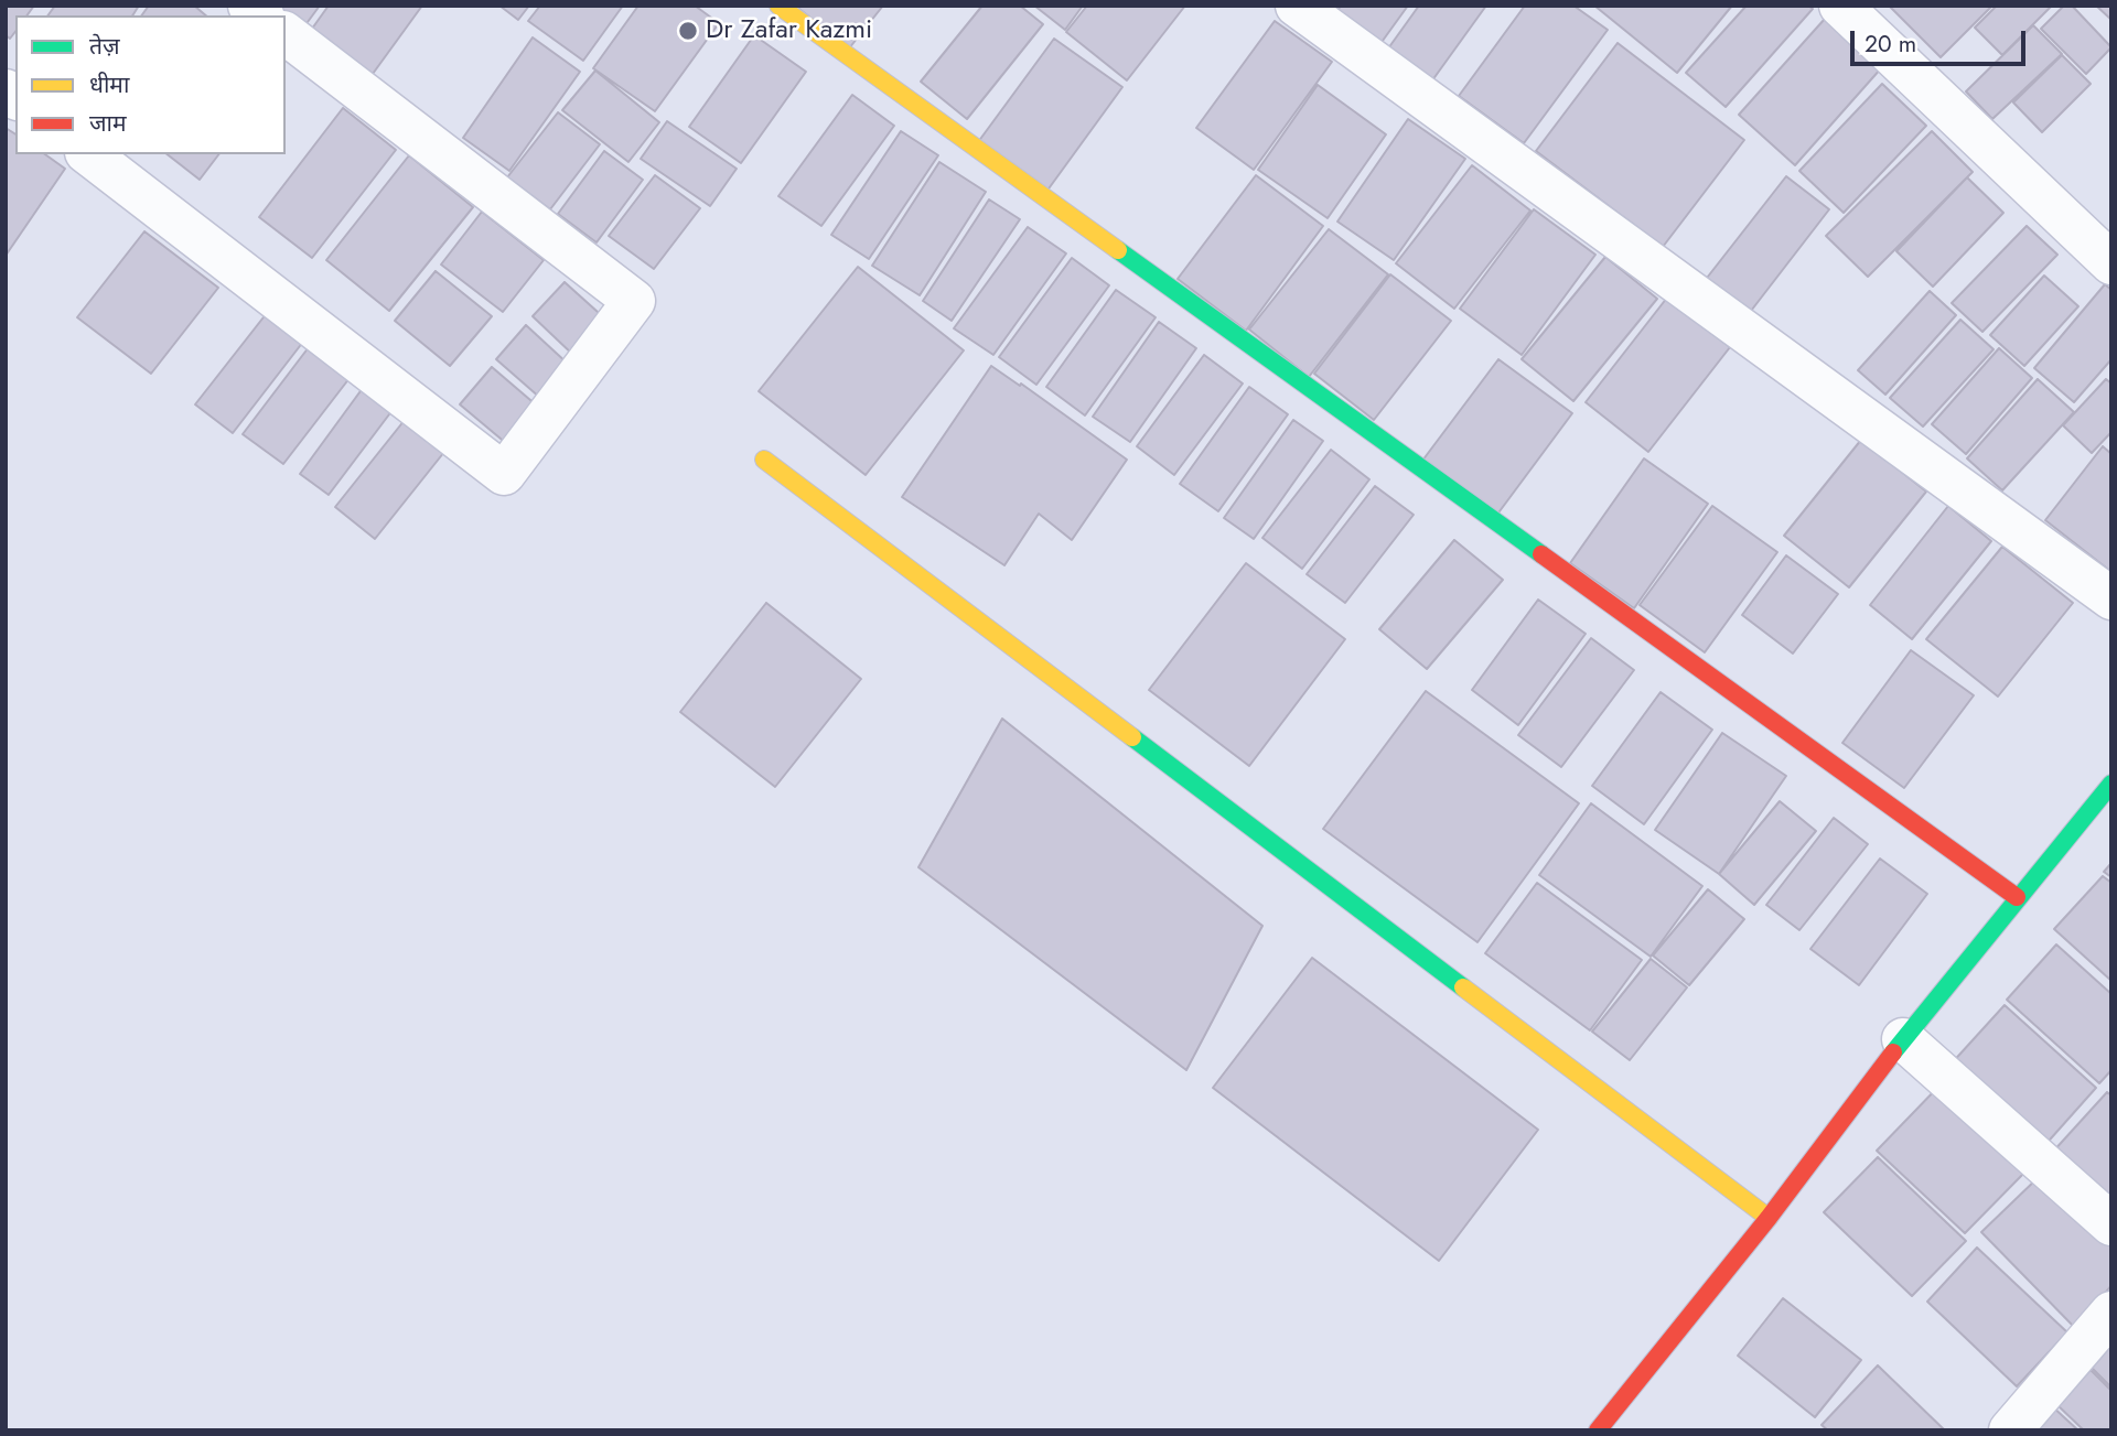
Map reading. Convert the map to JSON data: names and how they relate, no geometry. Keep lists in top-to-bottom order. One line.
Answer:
{"places":["Dr Zafar Kazmi"],"legend":["तेज़","धीमा","जाम"],"scale_bar":"20 m"}
